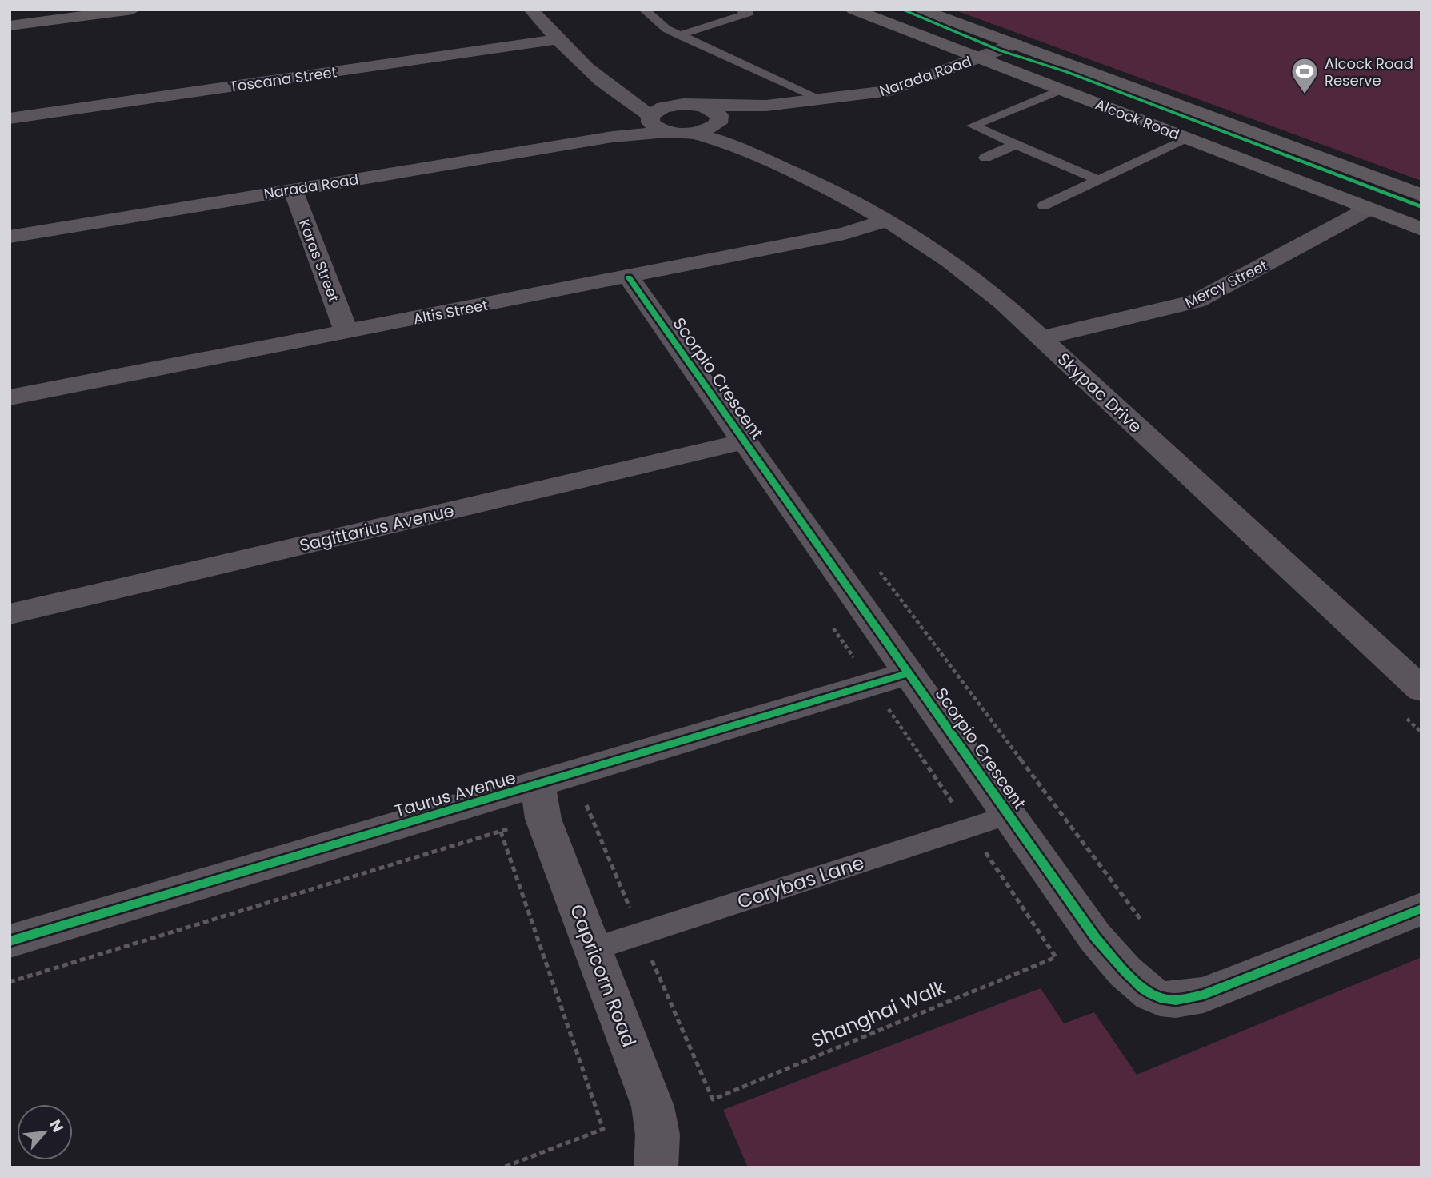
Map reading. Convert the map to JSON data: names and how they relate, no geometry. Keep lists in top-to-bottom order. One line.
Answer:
{"streets":{"street":["Narada Road","Toscana Street","Alcock Road","Karas Street","Mercy Street","Altis Street","Scorpio Crescent","Skypac Drive","Sagittarius Avenue","Taurus Avenue","Capricorn Road"],"lane":["Corybas Lane"],"path":["Shanghai Walk"]},"crossings":[["Narada Road","Alcock Road"],["Narada Road","Karas Street"],["Narada Road","Skypac Drive"],["Alcock Road","Mercy Street"],["Karas Street","Altis Street"],["Mercy Street","Skypac Drive"],["Altis Street","Scorpio Crescent"],["Altis Street","Skypac Drive"],["Scorpio Crescent","Sagittarius Avenue"],["Scorpio Crescent","Taurus Avenue"],["Scorpio Crescent","Corybas Lane"],["Taurus Avenue","Capricorn Road"],["Corybas Lane","Capricorn Road"]],"places":{"sports":["Alcock Road Reserve"]},"north":"top right"}
